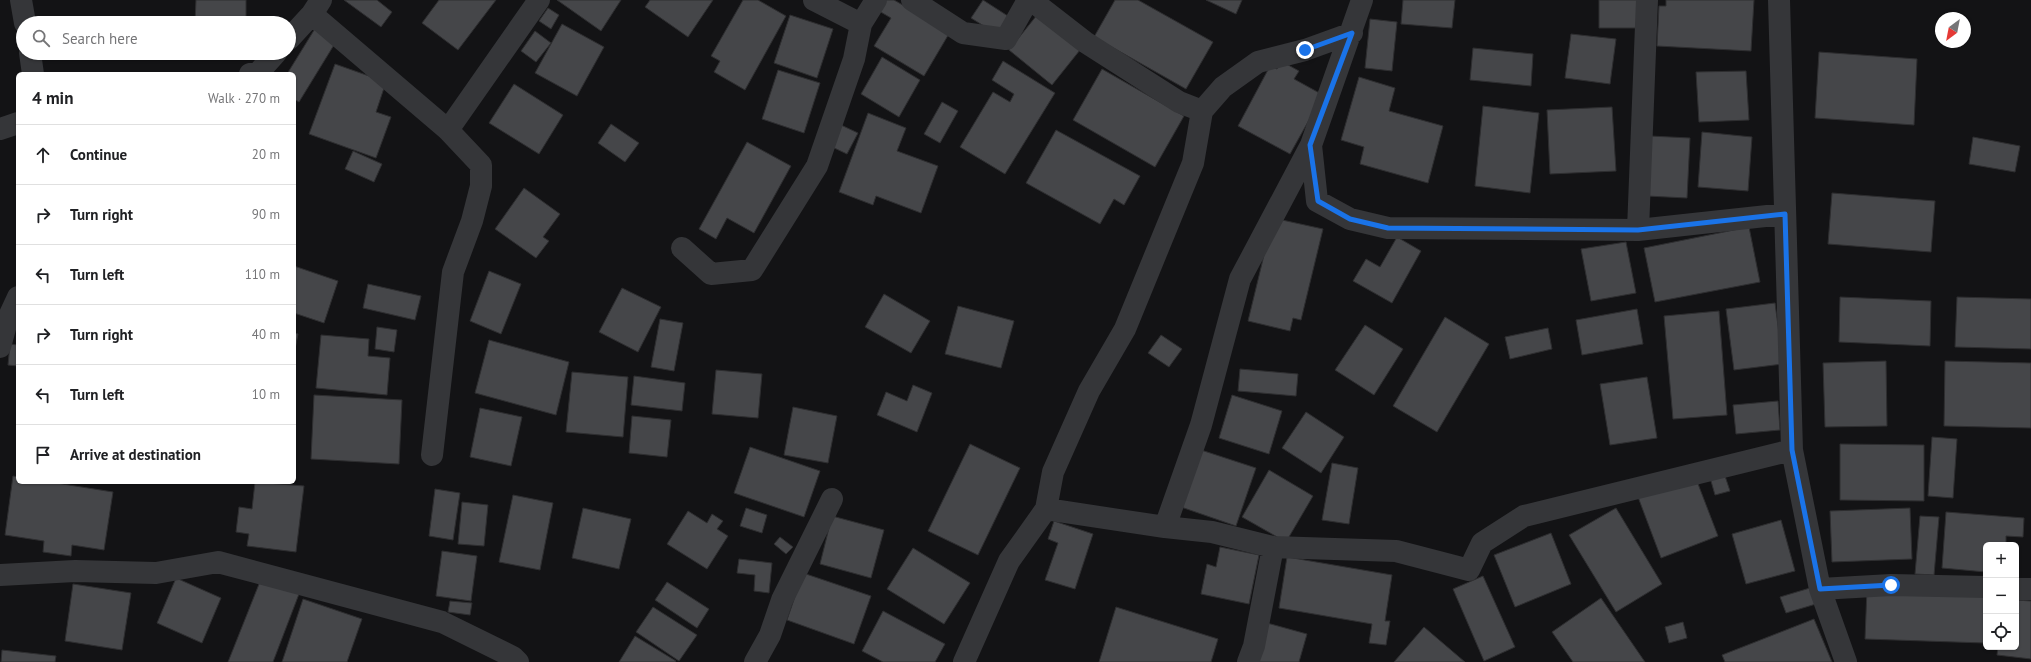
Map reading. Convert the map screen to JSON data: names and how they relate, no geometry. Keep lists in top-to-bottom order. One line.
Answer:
{"north":"bottom left","page":{"search":"Search here","heading":["4 min","Walk · 270 m"],"list":[["Continue","20 m"],["Turn right","90 m"],["Turn left","110 m"],["Turn right","40 m"],["Turn left","10 m"],"Arrive at destination"],"map_buttons":["+","−"]}}
